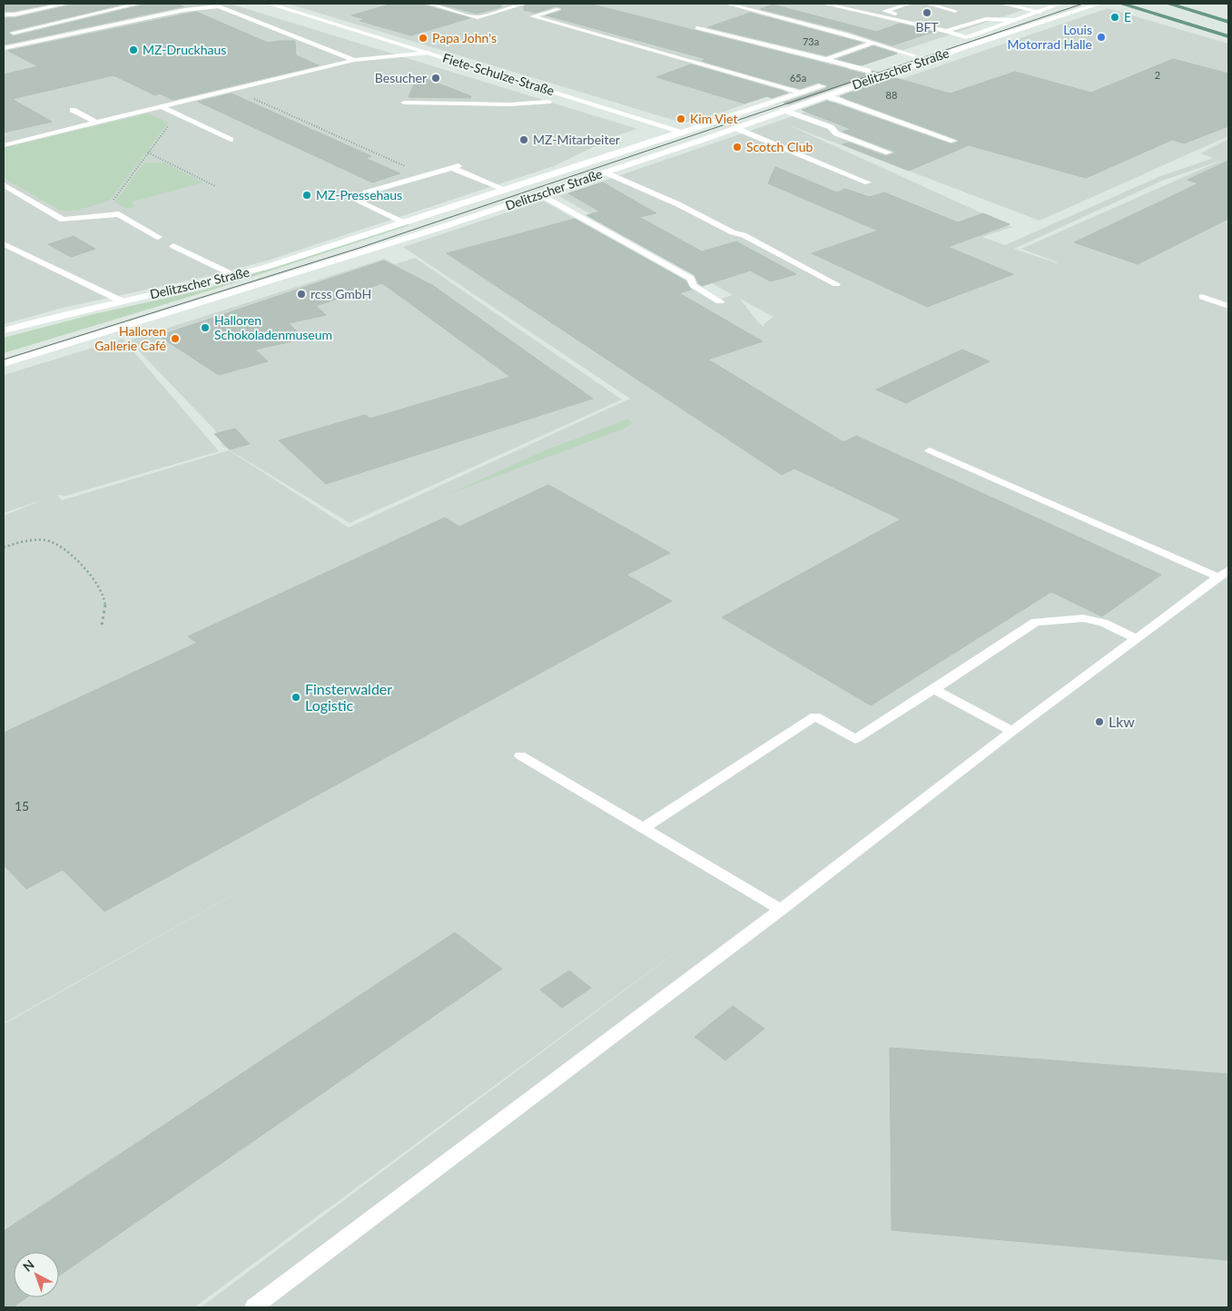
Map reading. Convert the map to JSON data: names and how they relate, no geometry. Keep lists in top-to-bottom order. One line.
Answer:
{"streets":{"main road":["Delitzscher Straße","Fiete-Schulze-Straße"]},"crossings":[["Delitzscher Straße","Fiete-Schulze-Straße"]],"places":["BFT","E","Louis Motorrad Halle","Papa John's","MZ-Druckhaus","Besucher","Kim Viet","MZ-Mitarbeiter","Scotch Club","MZ-Pressehaus","rcss GmbH","Halloren Schokoladenmuseum","Halloren Gallerie Café","Finsterwalder Logistic","Lkw"],"house_numbers":["73a","2","65a","88","15"],"north":"top left"}
